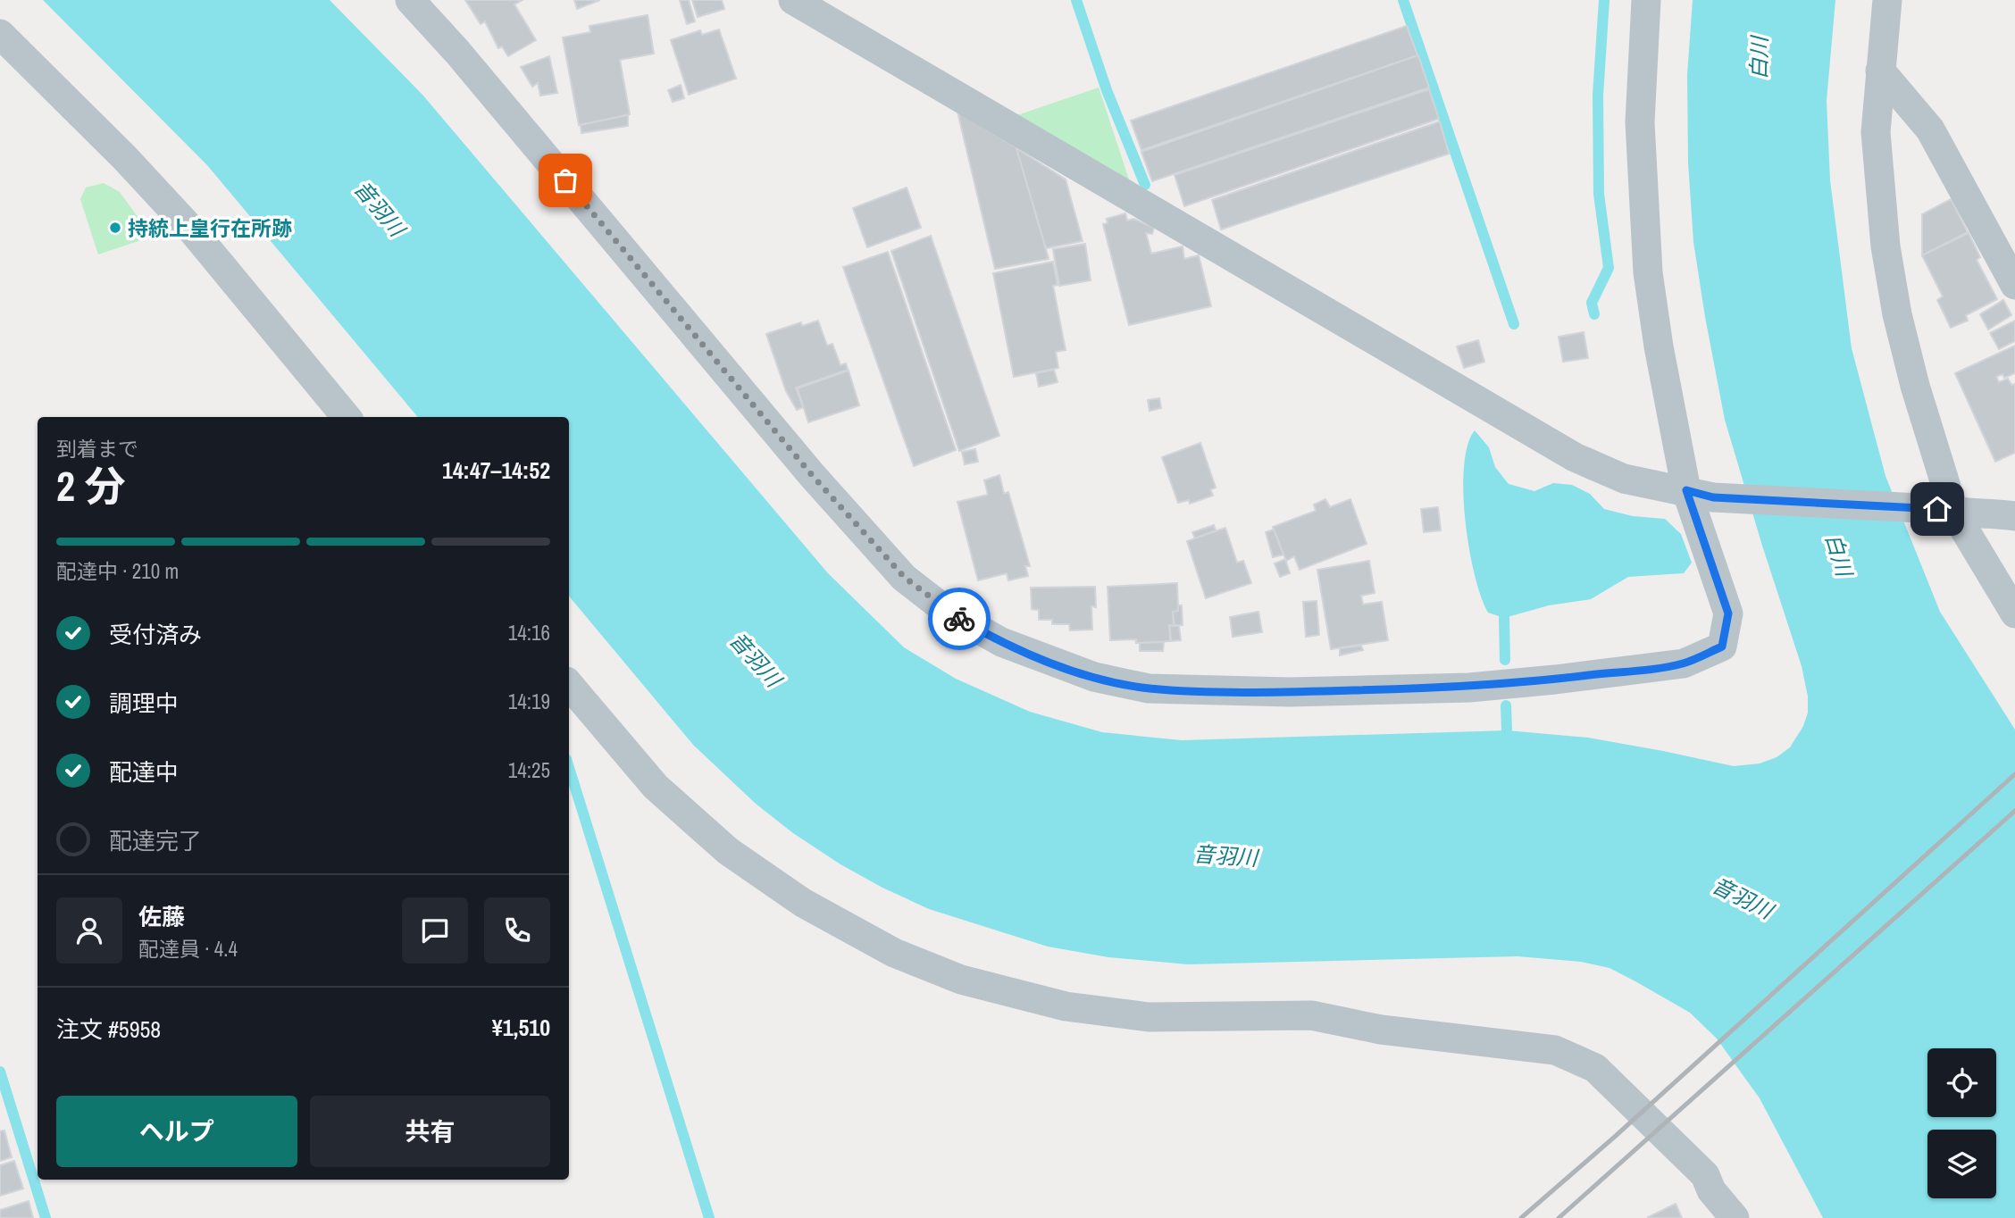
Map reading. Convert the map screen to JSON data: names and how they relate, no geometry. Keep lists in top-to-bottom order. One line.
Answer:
{"water":["白川","音羽川"],"places":["持統上皇行在所跡"],"page":{"heading":["2 分","到着まで","14:47–14:52"],"panel":["佐藤","配達員 · 4.4","注文 #5958","¥1,510"],"bar":"配達中 · 210 m","list":[["受付済み","14:16"],["調理中","14:19"],["配達中","14:25"],"配達完了"],"buttons":["ヘルプ","共有"]}}
